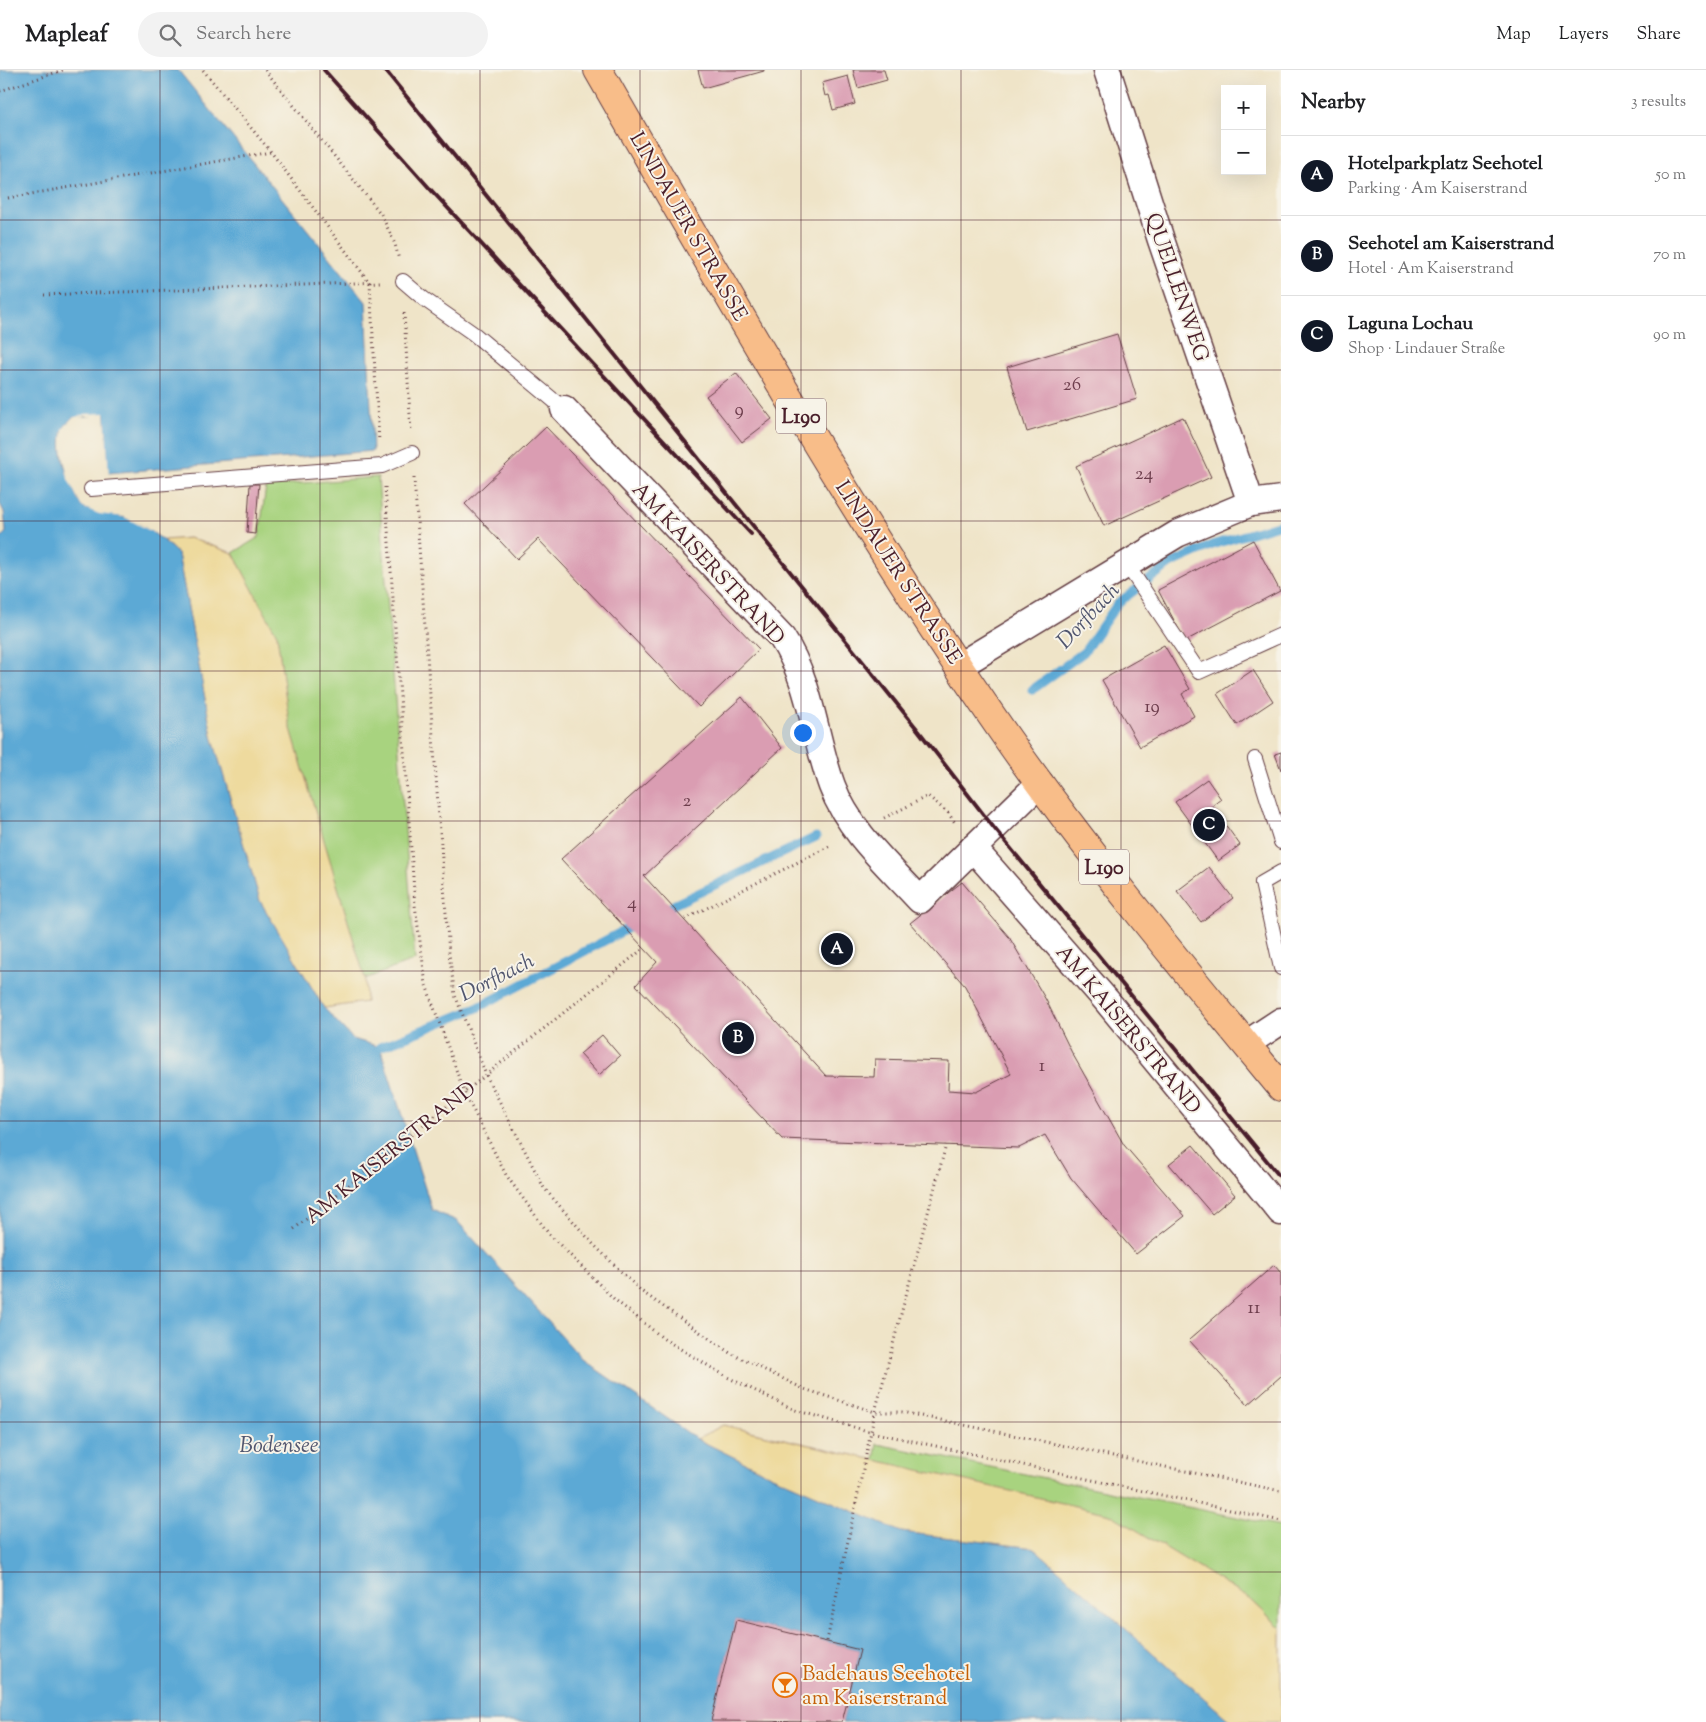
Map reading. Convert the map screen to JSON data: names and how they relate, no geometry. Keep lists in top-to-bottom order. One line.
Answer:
{"streets":{"main road":["LINDAUER STRASSE","L190"],"street":["QUELLENWEG","AM KAISERSTRAND"]},"crossings":[["LINDAUER STRASSE","AM KAISERSTRAND"]],"water":["Dorfbach","Bodensee"],"places":{"bar":["Badehaus Seehotel am Kaiserstrand"]},"house_numbers":["26","9","24","19","2","4","1","11"],"page":{"header":"Mapleaf","search":"Search here","nav":["Map","Layers","Share"],"heading":["Nearby","3 results"],"map_buttons":["+","−"],"list":[{"mark":"A","name":"Hotelparkplatz Seehotel","note":"Parking · Am Kaiserstrand","value":"50 m"},{"mark":"B","name":"Seehotel am Kaiserstrand","note":"Hotel · Am Kaiserstrand","value":"70 m"},{"mark":"C","name":"Laguna Lochau","note":"Shop · Lindauer Straße","value":"90 m"}],"pins":["C","A","B"]}}
